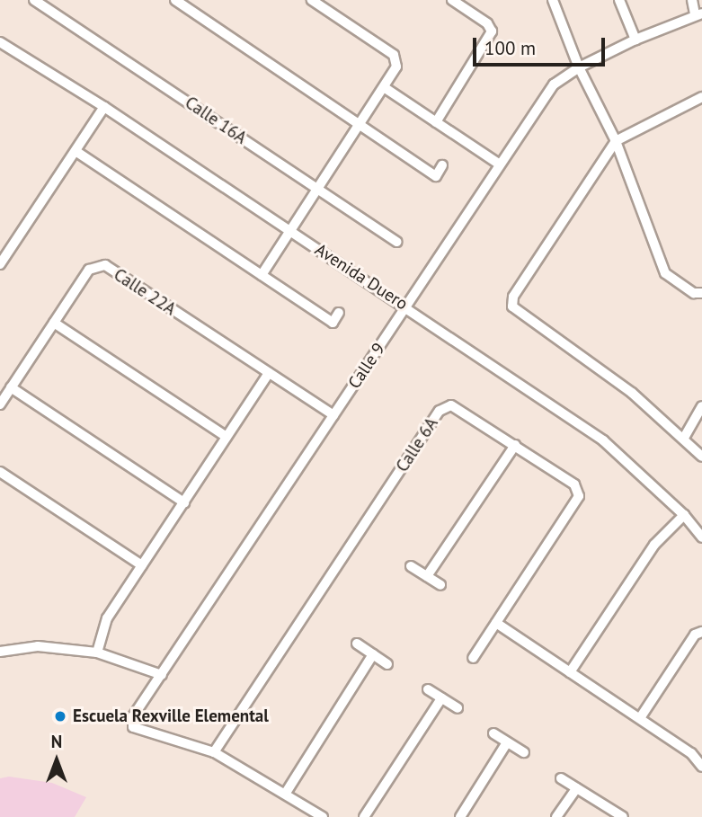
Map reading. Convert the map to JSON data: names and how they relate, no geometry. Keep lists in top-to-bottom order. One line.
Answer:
{"streets":{"street":["Calle 16A","Avenida Duero","Calle 22A","Calle 9","Calle 6A"]},"crossings":[["Avenida Duero","Calle 9"],["Calle 22A","Calle 9"],["Calle 9","Calle 6A"]],"places":["Escuela Rexville Elemental"],"scale_bar":"100 m","north":"top"}
